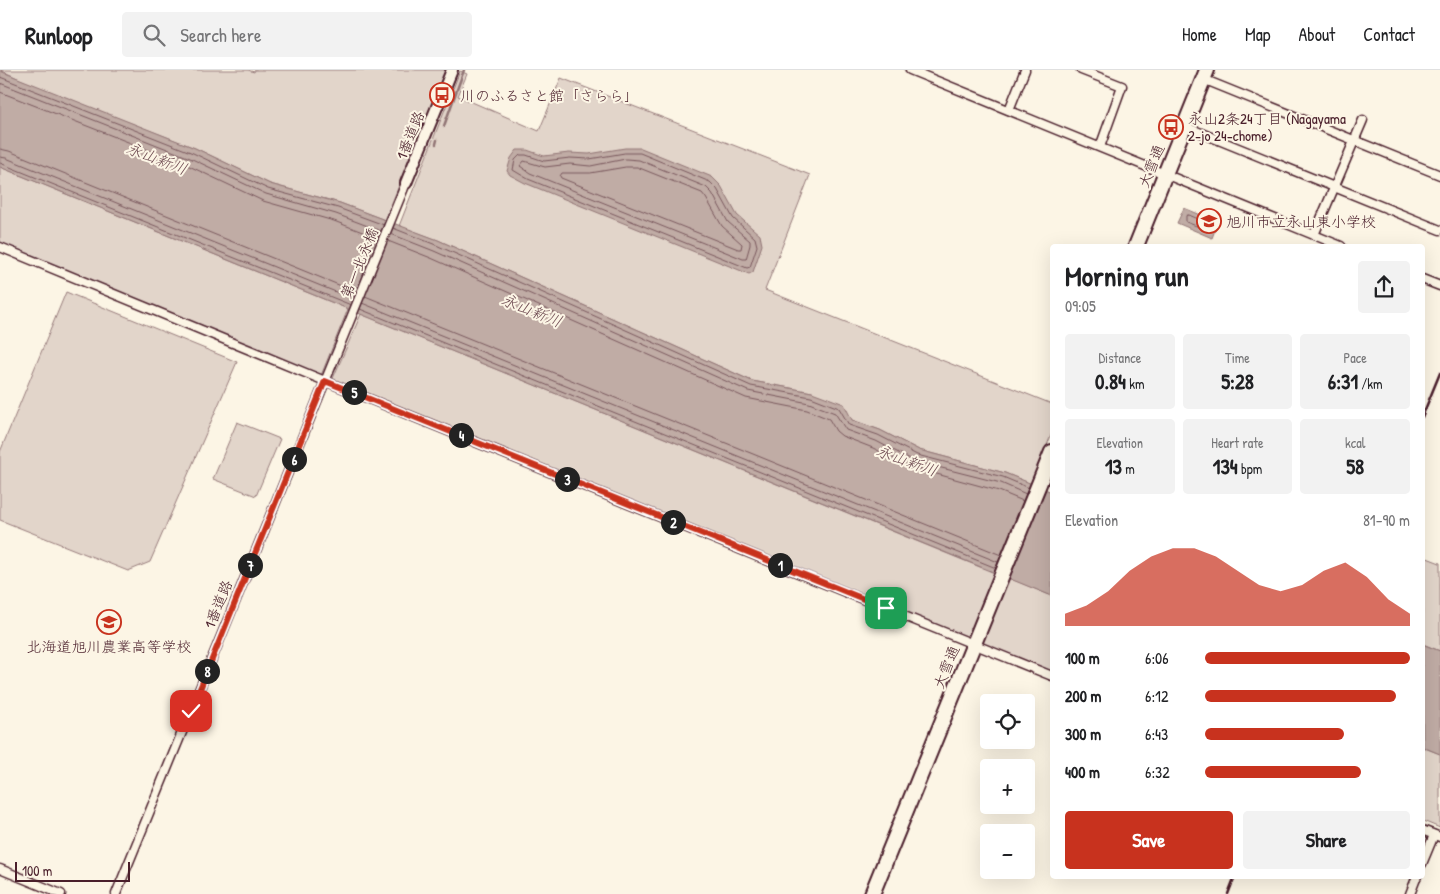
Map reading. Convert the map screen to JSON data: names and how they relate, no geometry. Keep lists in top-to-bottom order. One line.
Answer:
{"streets":{"highway":["大雪通"],"street":["1番道路","第一北永橋"]},"crossings":[["1番道路","第一北永橋"]],"water":["永山新川"],"places":{"bus stop":["川のふるさと館「さらら」","永山2条24丁目 (Nagayama 2-jo 24-chome)"],"school or university":["旭川市立永山東小学校","北海道旭川農業高等学校"]},"scale_bar":"100 m","page":{"header":"Runloop","search":"Search here","nav":["Home","Map","About","Contact"],"heading":["Morning run","09:05"],"stats":[["Distance","0.84 km"],["Time","5:28"],["Pace","6:31 /km"],["Elevation","13 m"],["Heart rate","134 bpm"],["kcal","58"]],"pins":["5","4","6","3","2","1","7","8"],"chart":["Elevation","81–90 m"],"list":[{"name":"100 m","note":"6:06"},{"name":"200 m","note":"6:12"},{"name":"300 m","note":"6:43"},{"name":"400 m","note":"6:32"}],"map_buttons":["+","−"],"buttons":["Save","Share"],"scale":"100 m"}}
